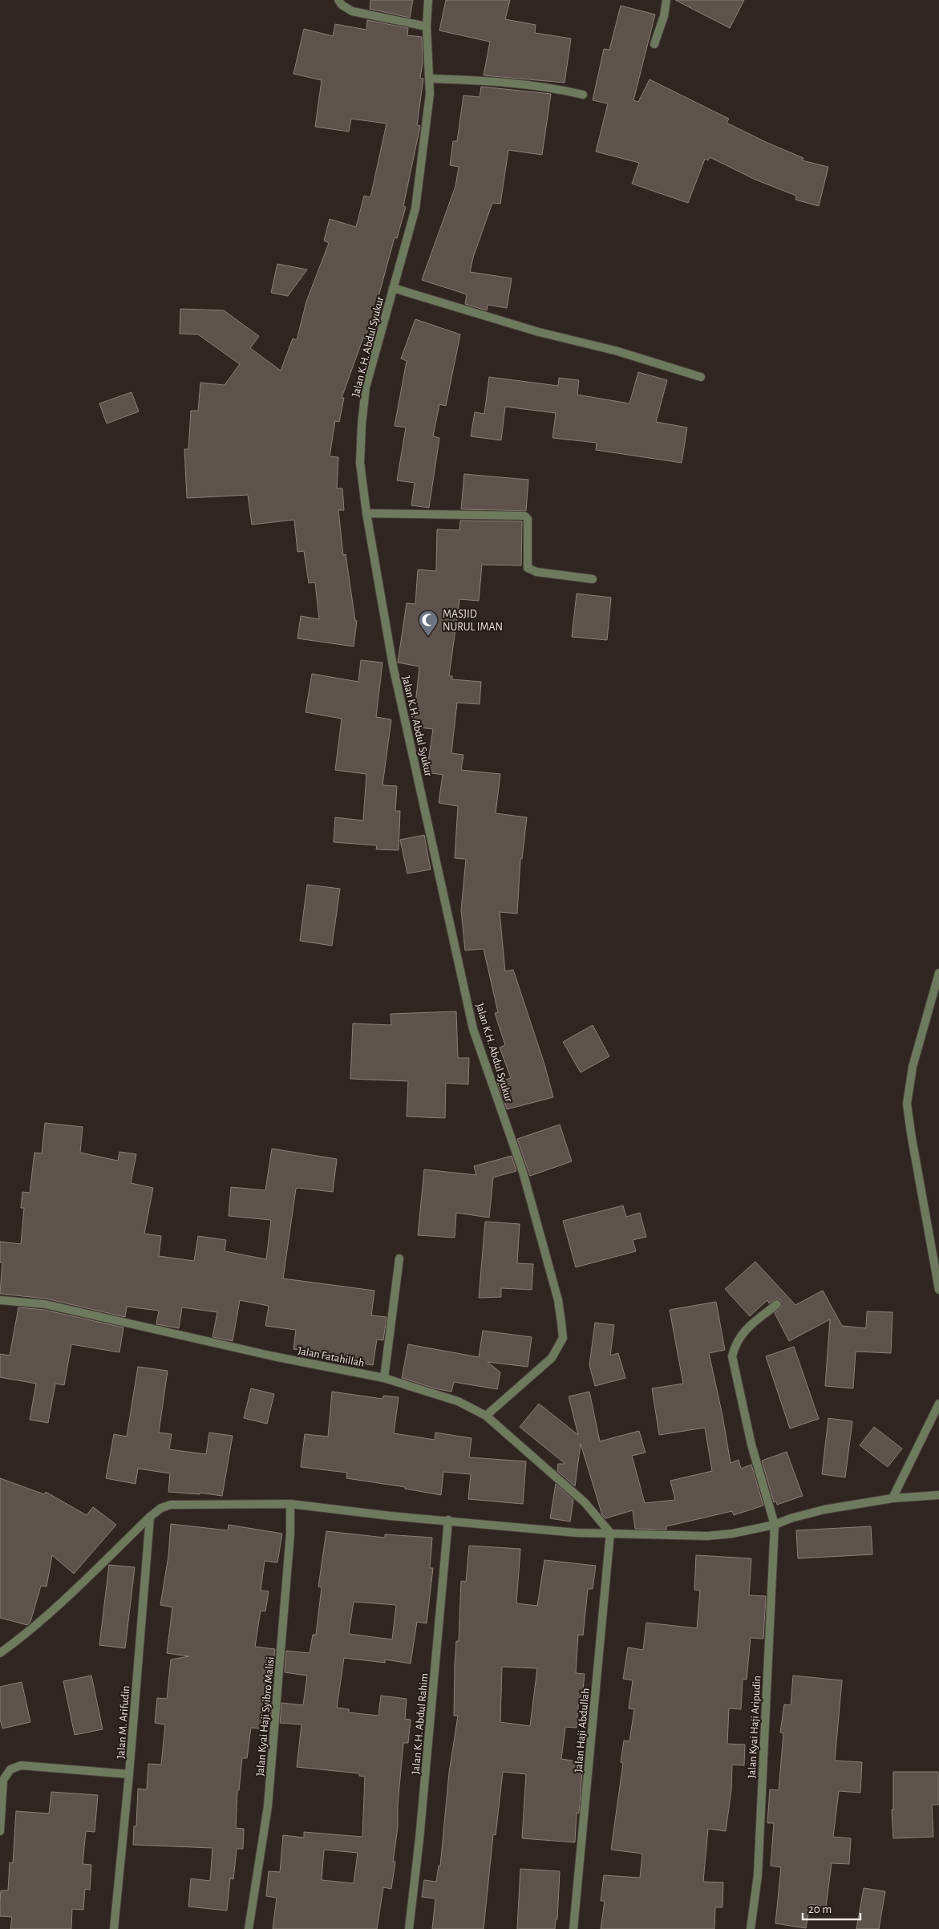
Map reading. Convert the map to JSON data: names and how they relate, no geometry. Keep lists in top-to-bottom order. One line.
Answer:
{"streets":{"street":["Jalan K.H. Abdul Syukur","Jalan Fatahillah","Jalan Kyai Haji Syibro Malisi","Jalan M. Arifudin","Jalan K.H. Abdul Rahim","Jalan Kyai Haji Aripudin","Jalan Haji Abdullah"]},"crossings":[["Jalan K.H. Abdul Syukur","Jalan Fatahillah"],["Jalan Fatahillah","Jalan Haji Abdullah"]],"places":{"mosque":["MASJID NURUL IMAN"]},"scale_bar":"20 m"}
